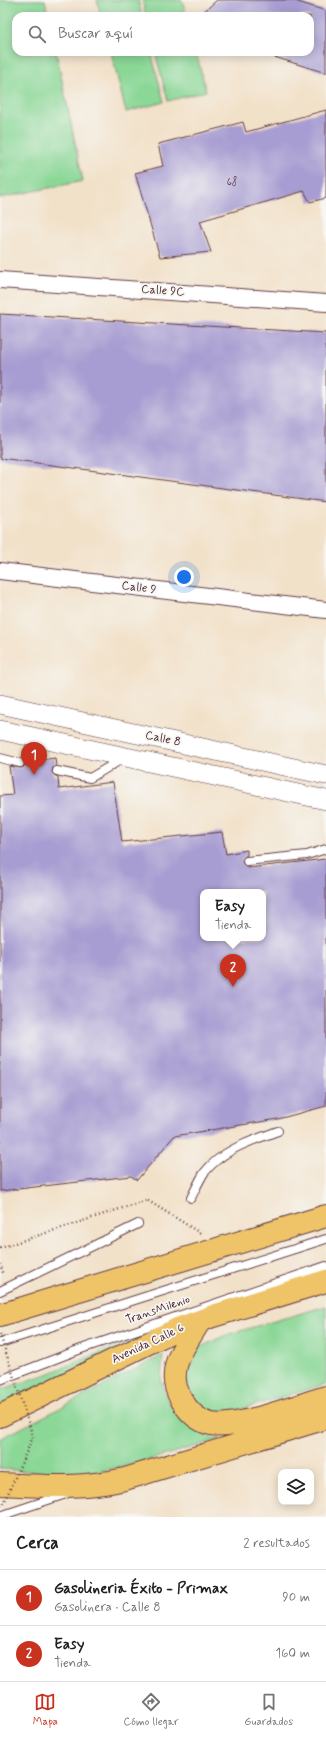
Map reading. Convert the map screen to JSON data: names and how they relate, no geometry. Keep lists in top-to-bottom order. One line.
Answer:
{"streets":{"highway":["Avenida Calle 6"],"street":["Calle 9C","Calle 9","Calle 8"],"lane":["TransMilenio"]},"crossings":[["TransMilenio","Avenida Calle 6"]],"house_numbers":["68"],"page":{"search":"Buscar aquí","pins":["1","2"],"popup":["Easy","Tienda"],"heading":["Cerca","2 resultados"],"list":[{"mark":"1","name":"Gasolineria Éxito - Primax","note":"Gasolinera · Calle 8","value":"90 m"},{"mark":"2","name":"Easy","note":"Tienda","value":"160 m"}],"nav":["Mapa","Cómo llegar","Guardados"]}}
